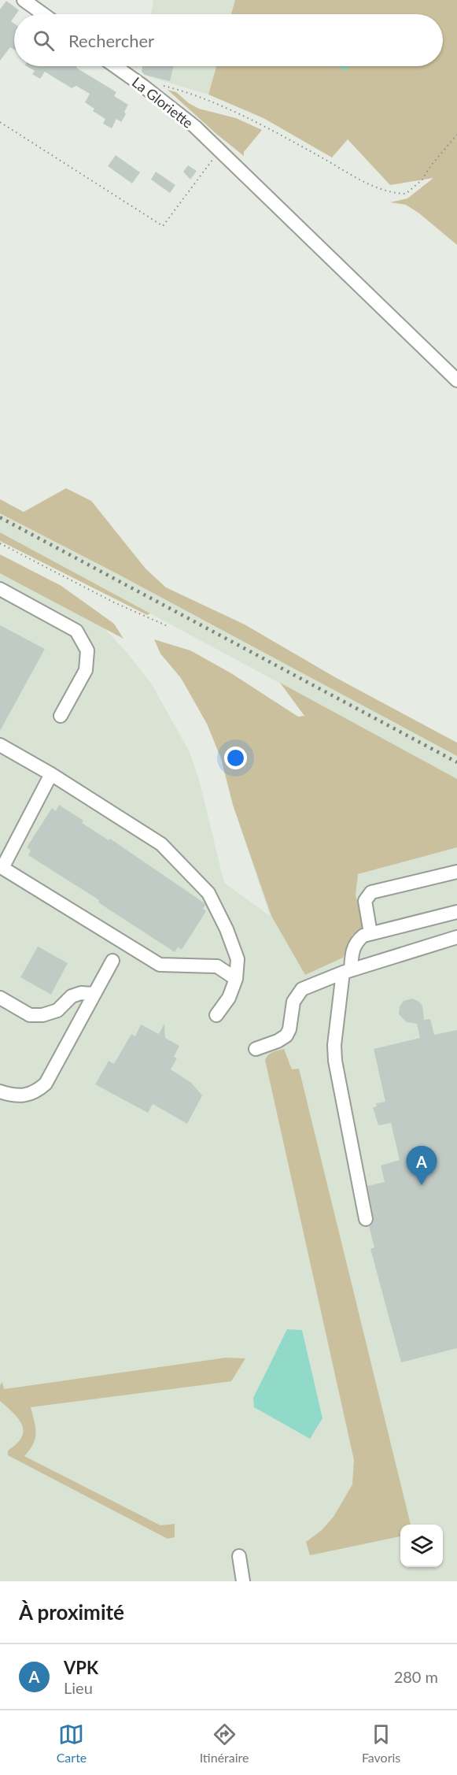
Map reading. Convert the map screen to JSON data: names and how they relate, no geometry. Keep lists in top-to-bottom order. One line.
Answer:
{"streets":{"street":["La Gloriette"]},"page":{"search":"Rechercher","pins":"A","heading":"À proximité","list":[{"mark":"A","name":"VPK","note":"Lieu","value":"280 m"}],"nav":["Carte","Itinéraire","Favoris"]}}
